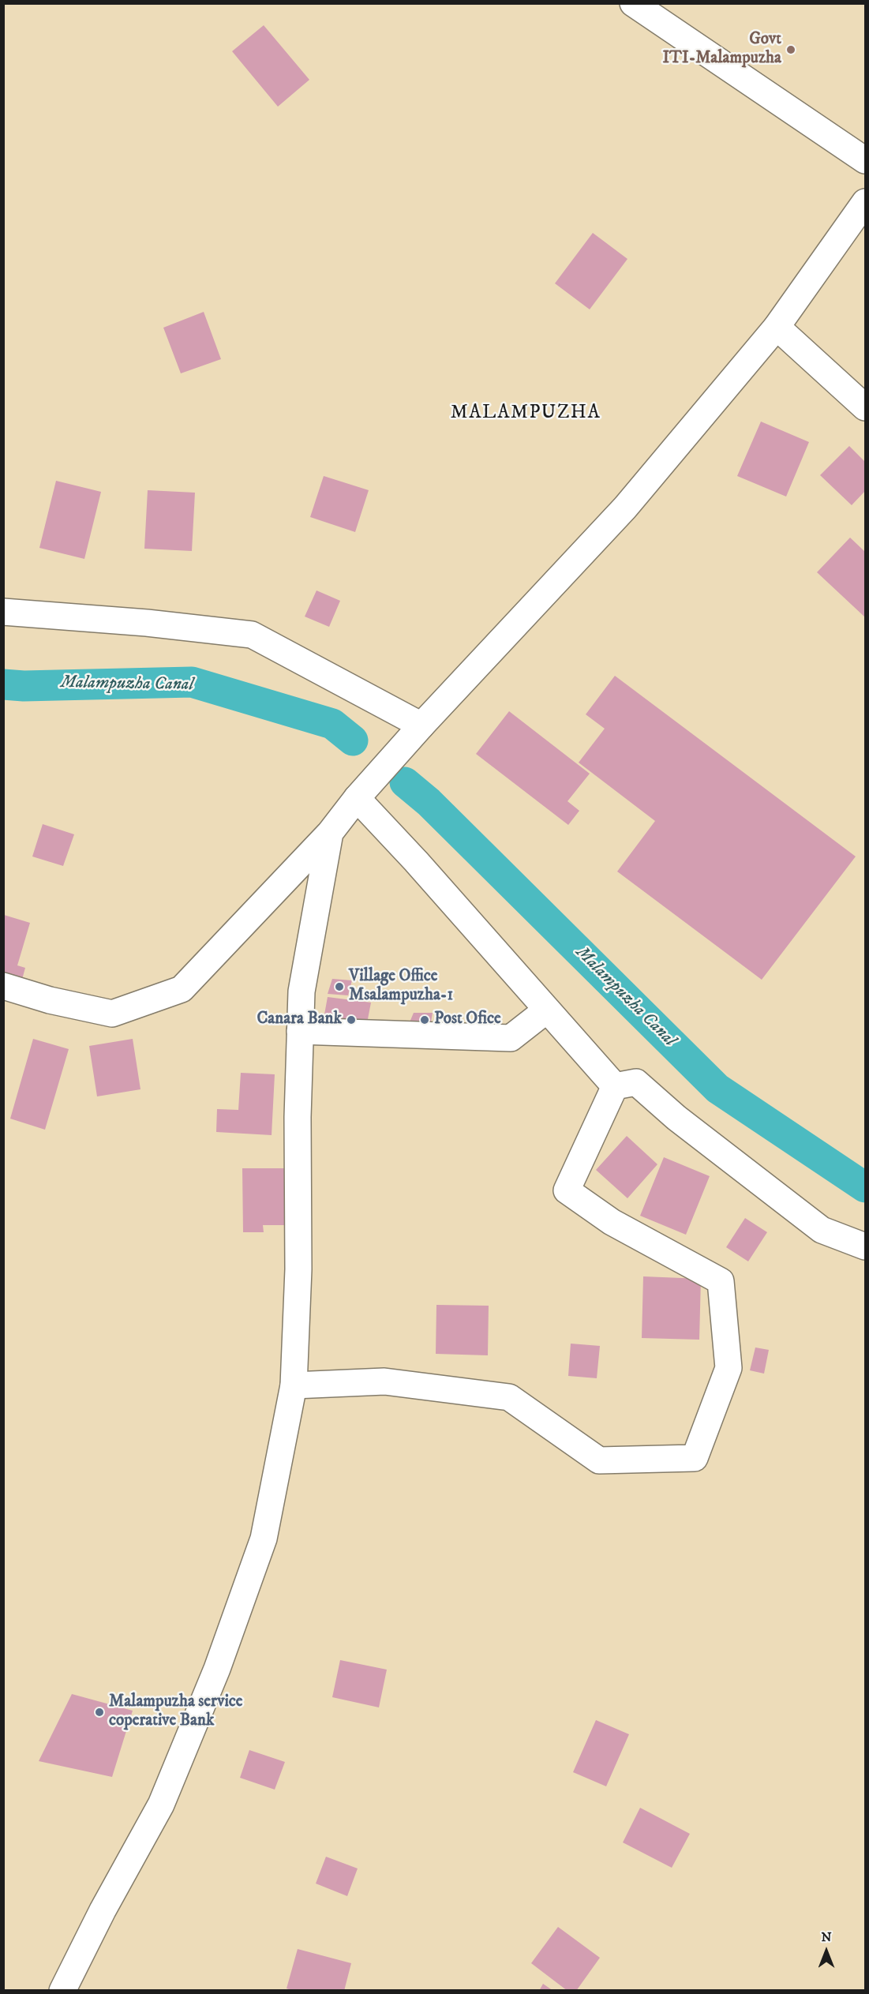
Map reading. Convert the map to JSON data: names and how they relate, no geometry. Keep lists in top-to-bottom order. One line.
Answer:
{"districts":["MALAMPUZHA"],"water":["Malampuzha Canal"],"places":["Govt ITI-Malampuzha","Village Office Msalampuzha-1","Canara Bank","Post Ofice","Malampuzha service coperative Bank"],"north":"top"}
